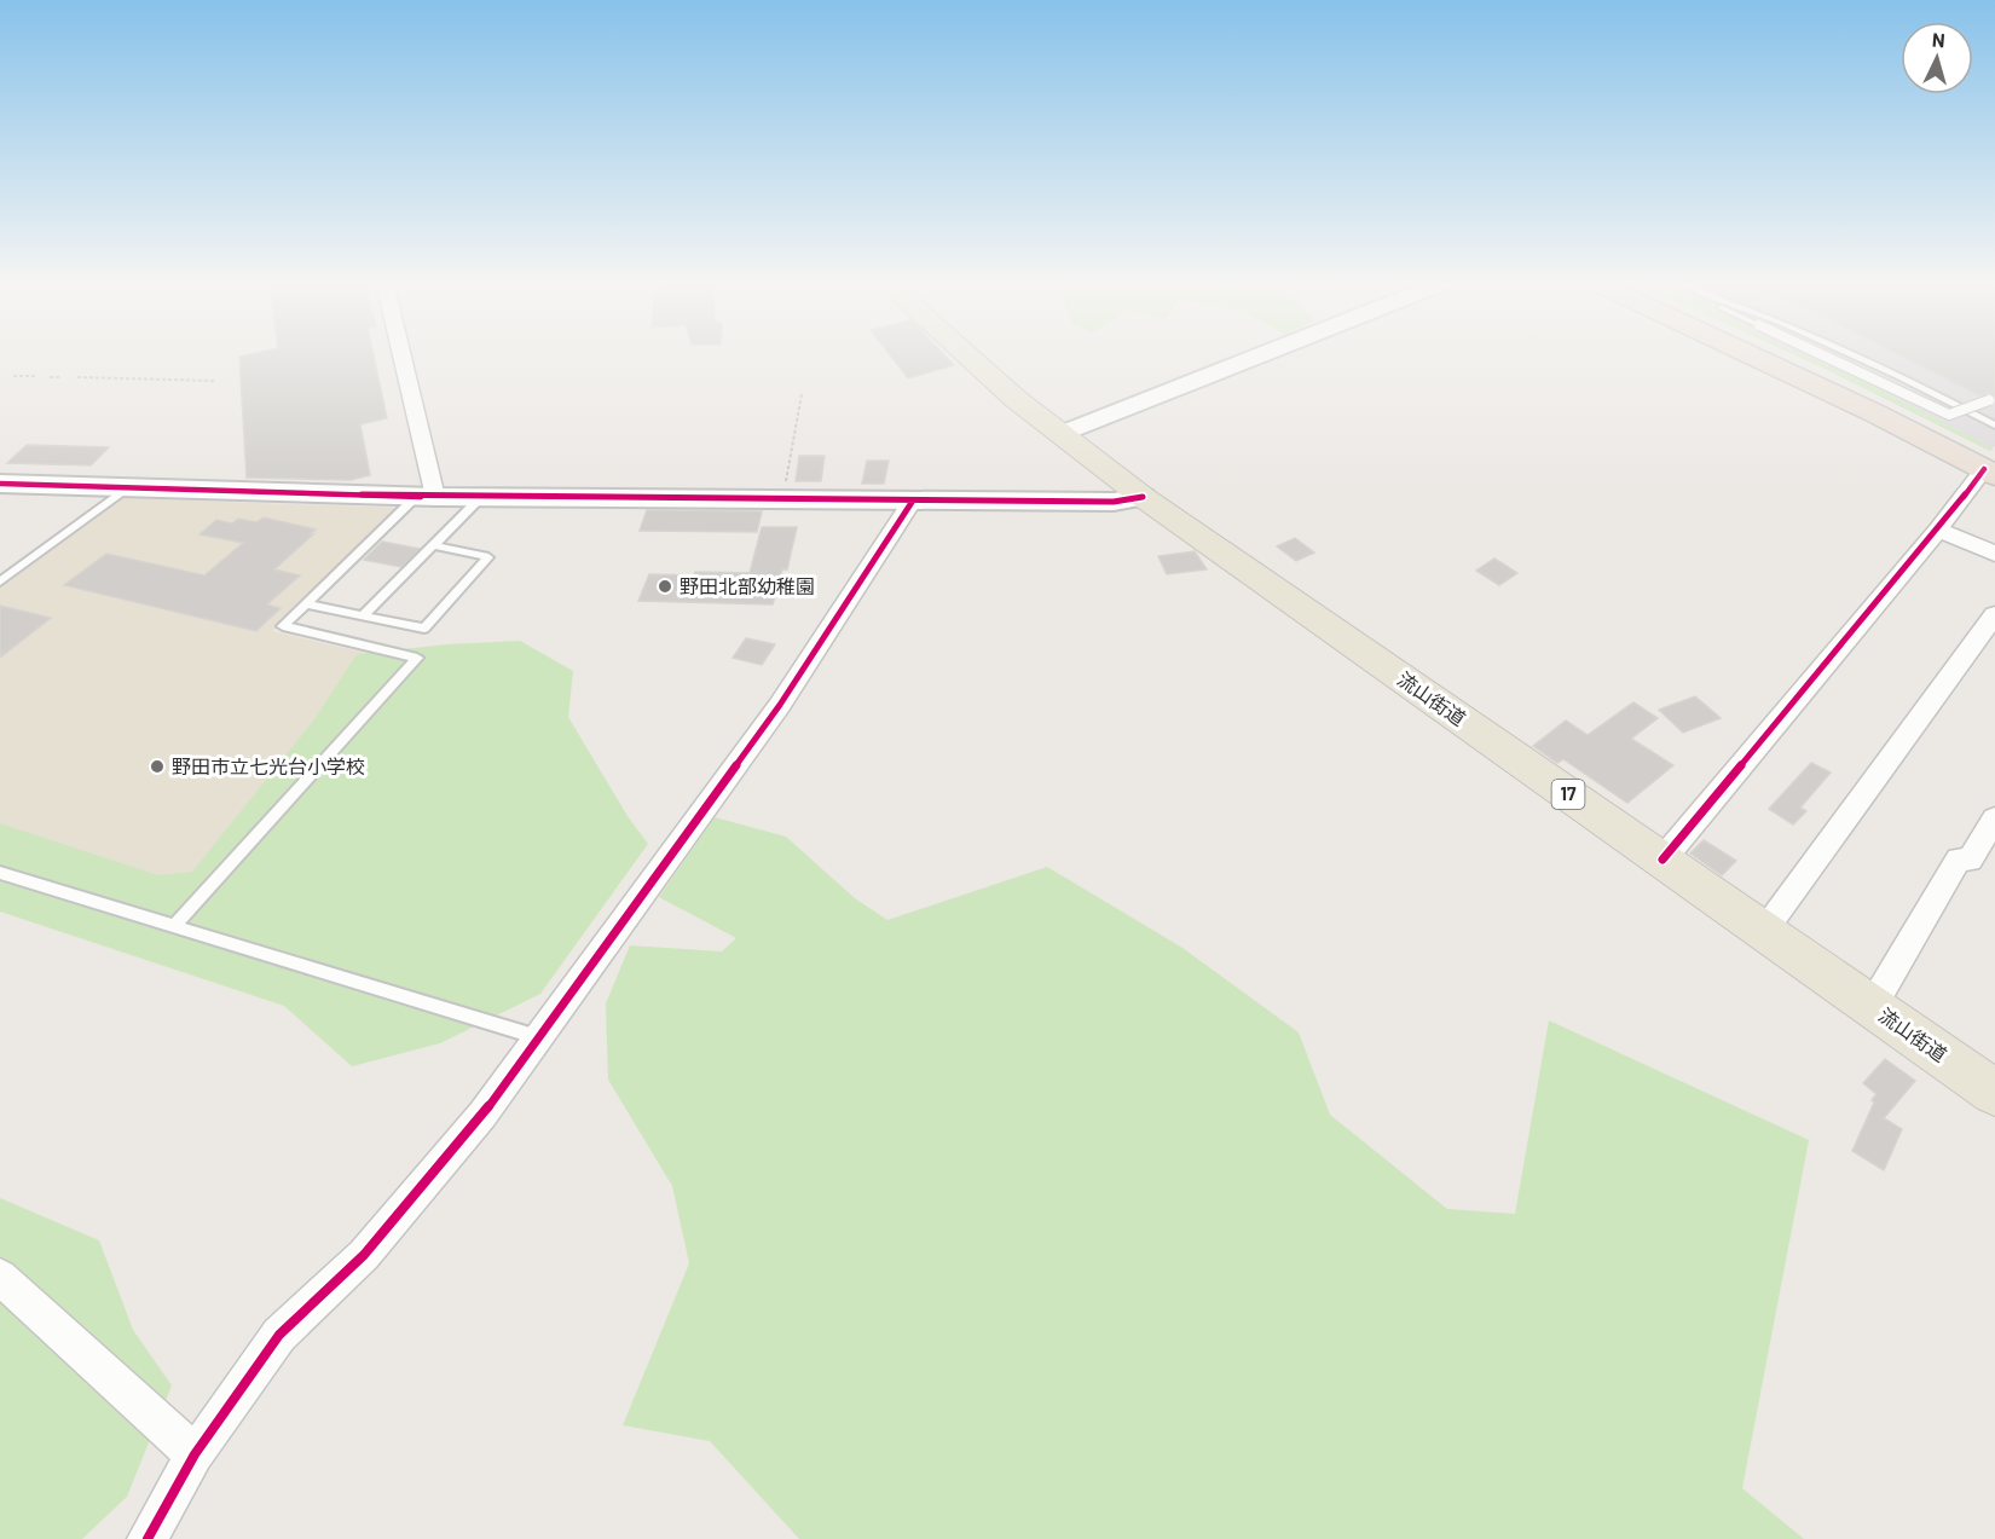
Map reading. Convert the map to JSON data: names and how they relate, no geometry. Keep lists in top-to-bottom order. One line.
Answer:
{"streets":{"main road":["流山街道","17"]},"places":["野田北部幼稚園","野田市立七光台小学校"],"north":"top"}
